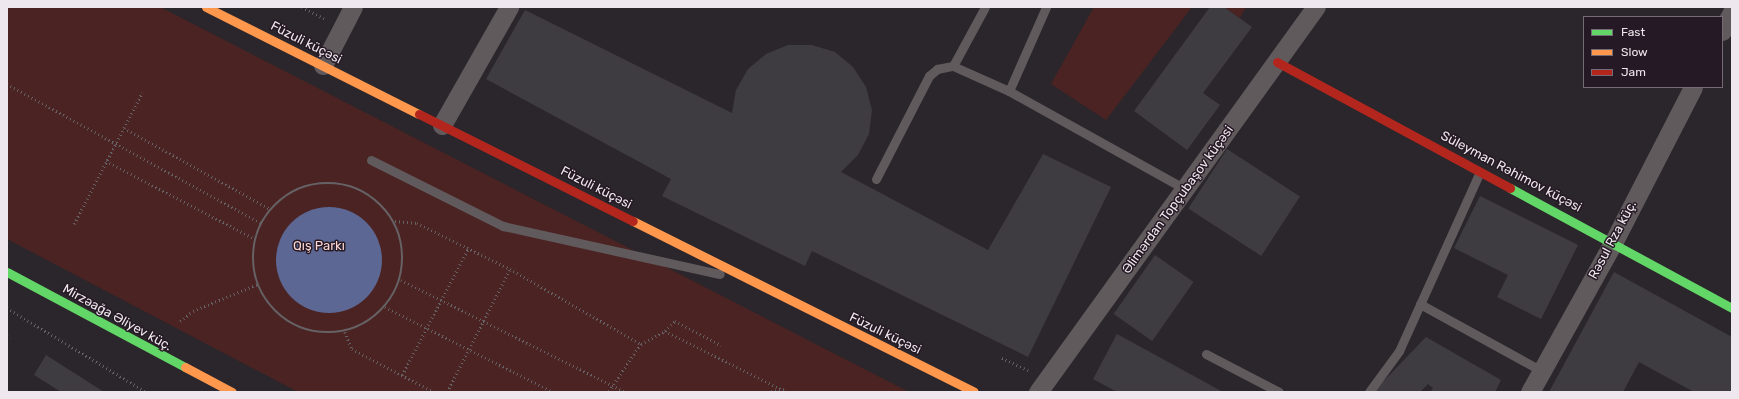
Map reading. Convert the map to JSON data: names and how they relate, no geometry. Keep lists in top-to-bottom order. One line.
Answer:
{"streets":{"main road":["Füzuli küçəsi","Süleyman Rəhimov küçəsi","Mirzəağa Əliyev küç."],"street":["Əlimərdan Topçubaşov küçəsi","Rəsul Rza küç."]},"crossings":[["Süleyman Rəhimov küçəsi","Əlimərdan Topçubaşov küçəsi"],["Süleyman Rəhimov küçəsi","Rəsul Rza küç."]],"parks":["Qış Parkı"],"legend":["Fast","Slow","Jam"]}
